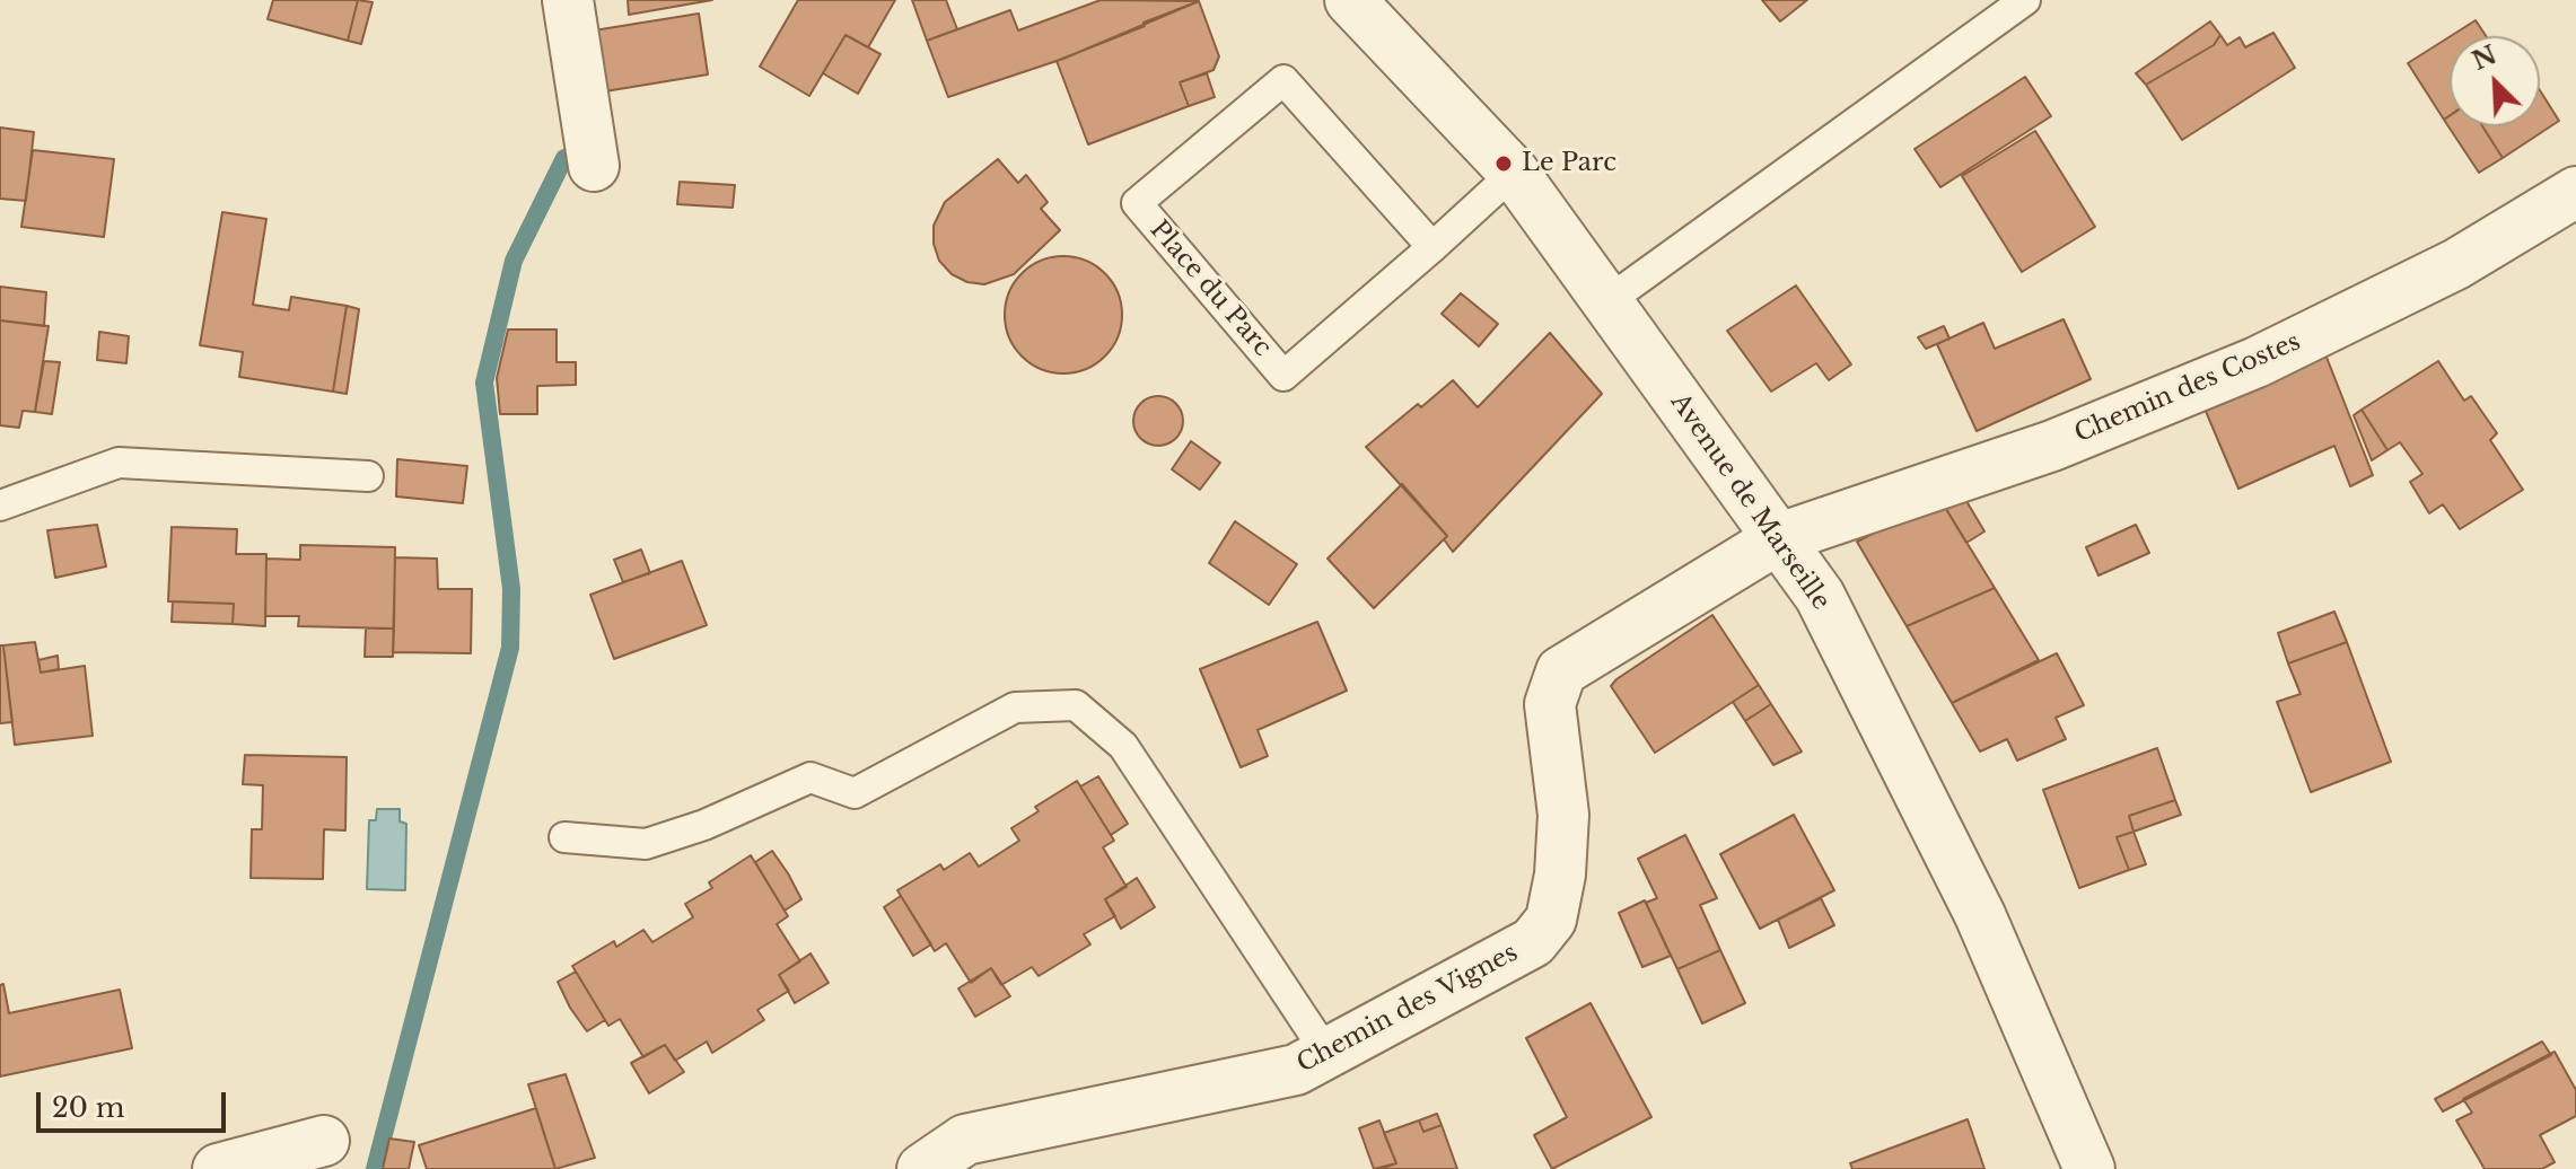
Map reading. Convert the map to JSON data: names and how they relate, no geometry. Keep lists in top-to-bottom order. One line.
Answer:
{"streets":{"street":["Chemin des Costes","Avenue de Marseille","Chemin des Vignes"],"lane":["Place du Parc"]},"crossings":[["Place du Parc","Avenue de Marseille"],["Chemin des Costes","Avenue de Marseille"],["Chemin des Costes","Chemin des Vignes"],["Avenue de Marseille","Chemin des Vignes"]],"places":["Le Parc"],"scale_bar":"20 m","north":"top left"}
